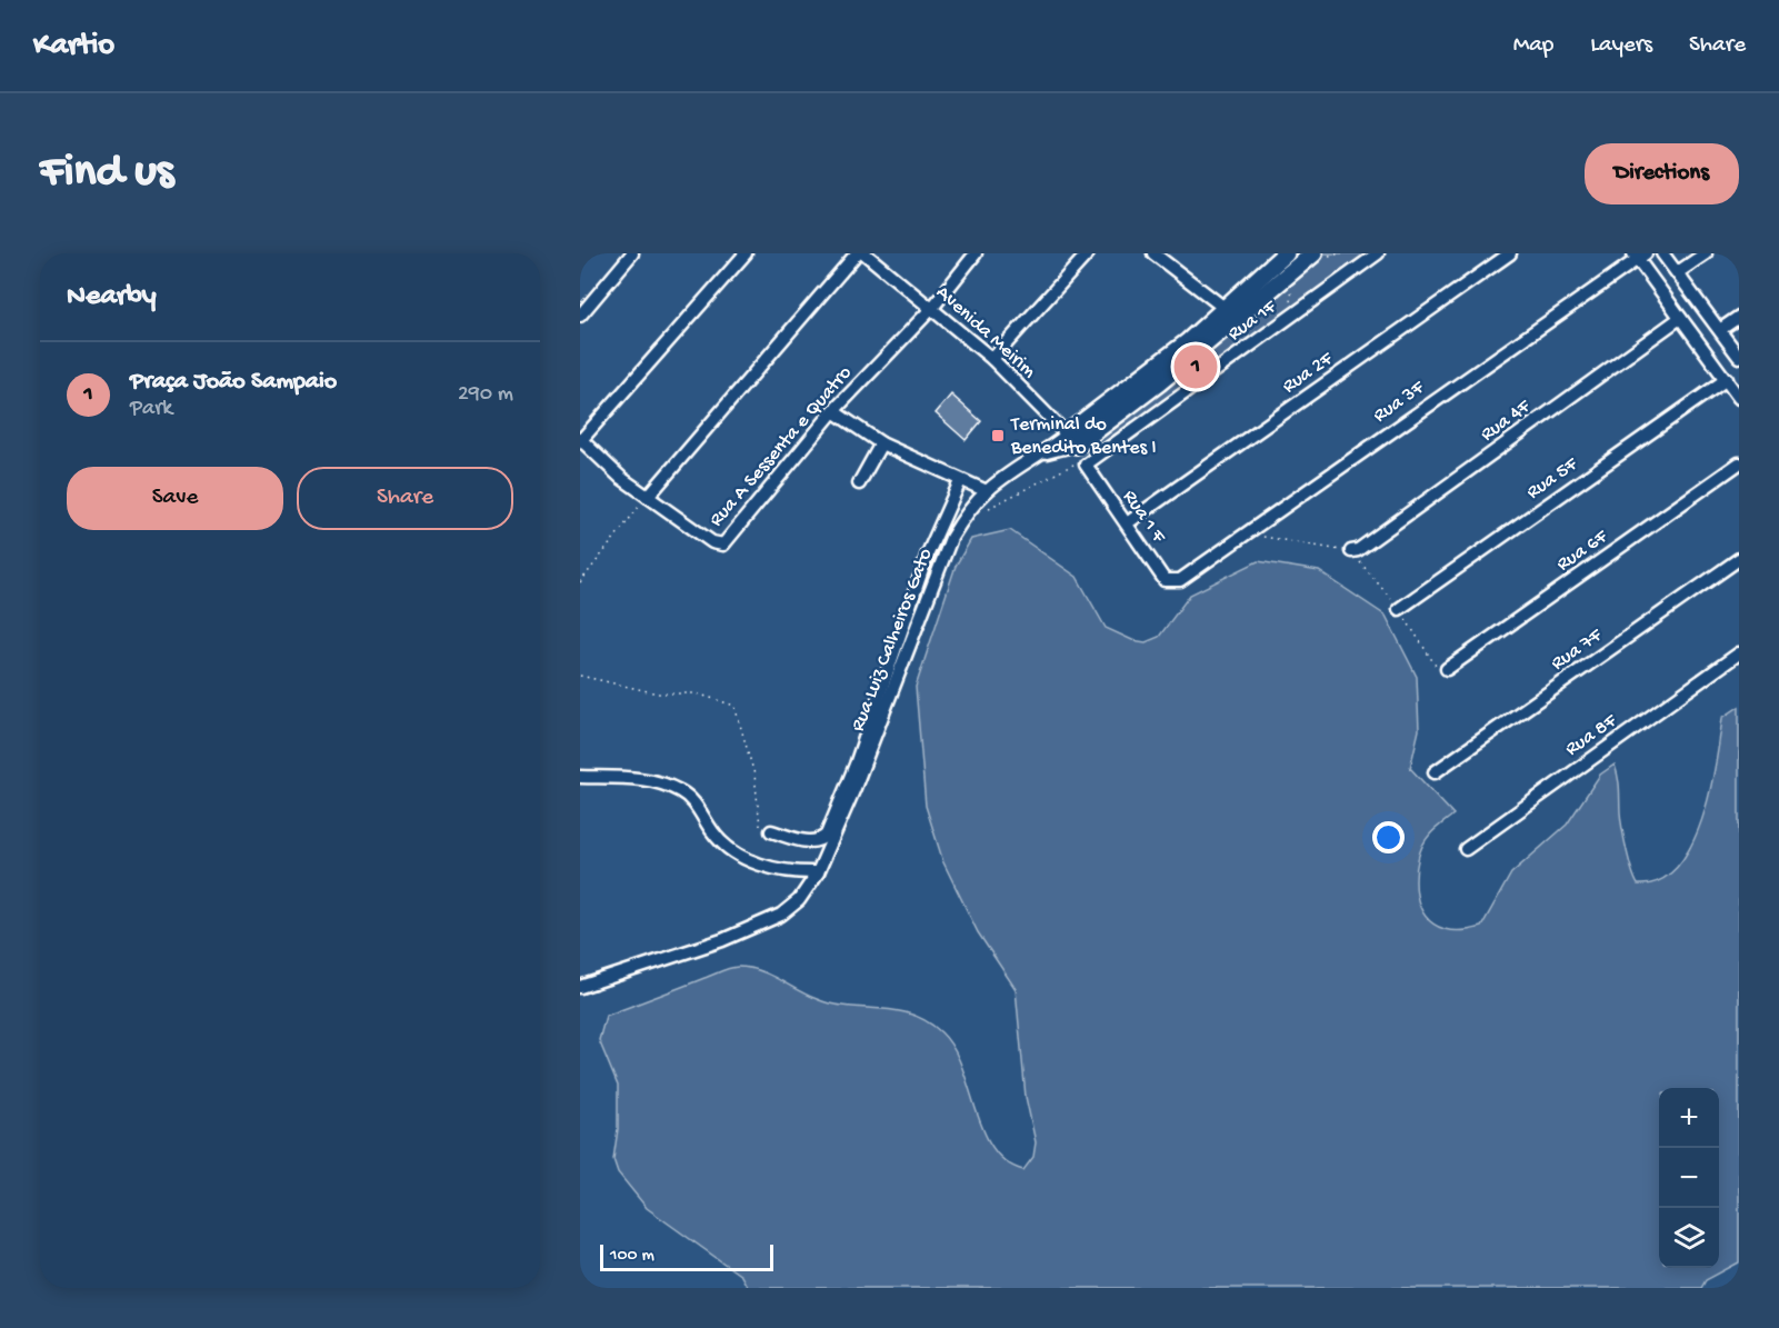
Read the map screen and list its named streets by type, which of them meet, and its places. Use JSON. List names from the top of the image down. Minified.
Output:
{"streets":{"street":["Rua 1F","Avenida Meirim","Rua 2F","Rua 3F","Rua 4F","Rua A Sessenta e Quatro","Rua 5F","Rua 1 F","Rua 6F","Rua Luiz Calheiros Gato","Rua 7F","Rua 8F"]},"crossings":[["Rua 1F","Rua 1 F"],["Avenida Meirim","Rua A Sessenta e Quatro"],["Avenida Meirim","Rua Luiz Calheiros Gato"],["Rua 2F","Rua 1 F"],["Rua 3F","Rua 1 F"]],"places":{"transit":["Terminal do Benedito Bentes I"]},"scale_bar":"100 m","page":{"header":"Kartio","nav":["Map","Layers","Share"],"buttons":["Directions",["Save","Share"]],"title":"Find us","heading":"Nearby","list":[{"mark":"1","name":"Praça João Sampaio","note":"Park","value":"290 m"}],"pins":"1","map_buttons":["+","−"],"scale":"100 m"}}
